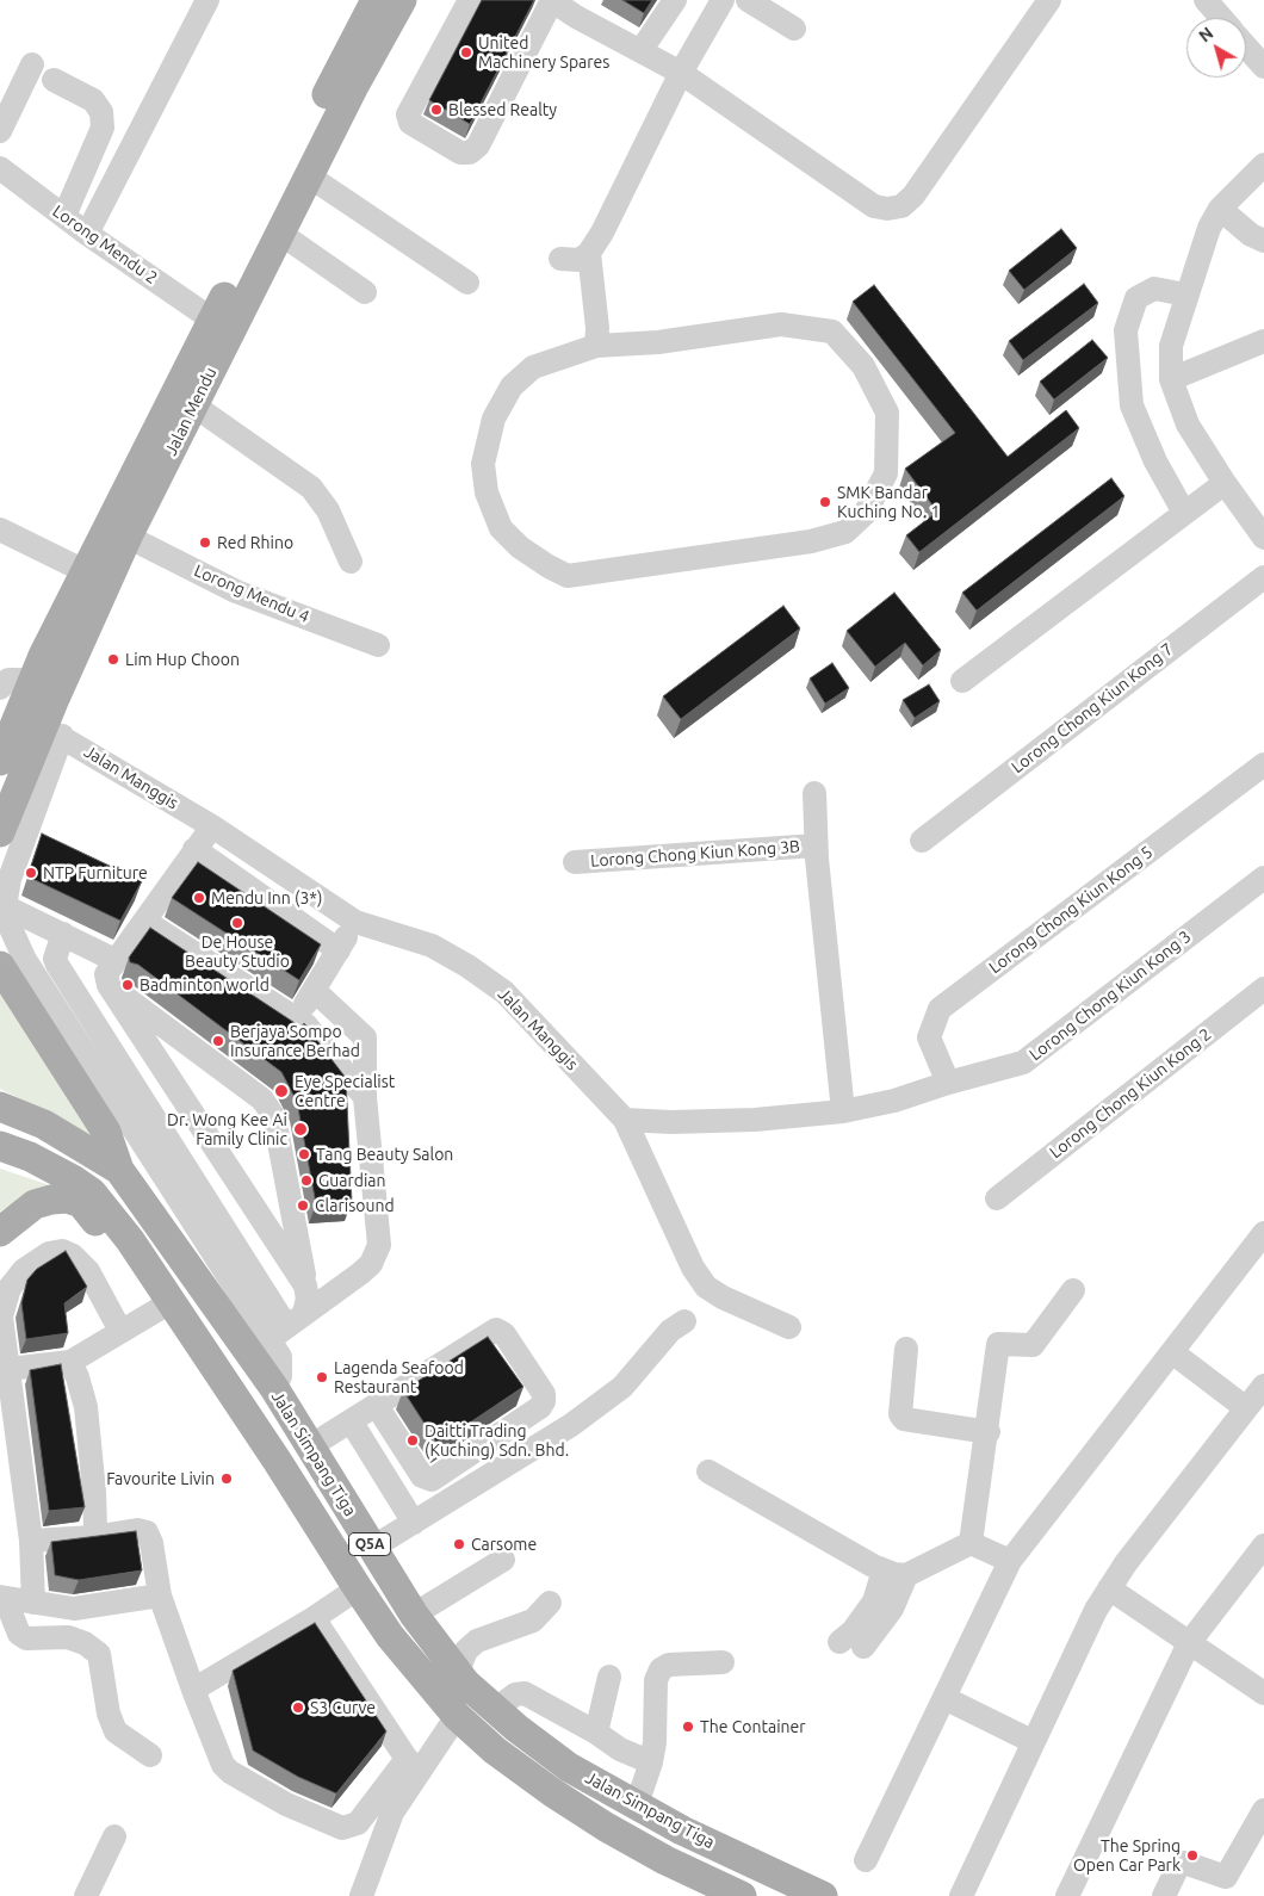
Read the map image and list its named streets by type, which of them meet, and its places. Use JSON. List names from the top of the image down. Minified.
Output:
{"streets":{"main road":["Jalan Mendu","Jalan Simpang Tiga","Q5A"],"street":["Lorong Mendu 2","Lorong Mendu 4","Lorong Chong Kiun Kong 7","Jalan Manggis","Lorong Chong Kiun Kong 3B","Lorong Chong Kiun Kong 5","Lorong Chong Kiun Kong 3","Lorong Chong Kiun Kong 2"]},"crossings":[["Lorong Mendu 2","Jalan Mendu"],["Jalan Mendu","Lorong Mendu 4"],["Jalan Mendu","Jalan Manggis"],["Jalan Manggis","Lorong Chong Kiun Kong 3"],["Lorong Chong Kiun Kong 5","Lorong Chong Kiun Kong 3"]],"places":["United Machinery Spares","Blessed Realty","SMK Bandar Kuching No. 1","Red Rhino","Lim Hup Choon","NTP Furniture","Mendu Inn (3*)","De House Beauty Studio","Badminton world","Berjaya Sompo Insurance Berhad","Eye Specialist Centre","Dr. Wong Kee Ai Family Clinic","Tang Beauty Salon","Guardian","Clarisound","Lagenda Seafood Restaurant","Daitti Trading (Kuching) Sdn. Bhd.","Favourite Livin","Carsome","S3 Curve","The Container","The Spring Open Car Park"],"north":"top left"}
